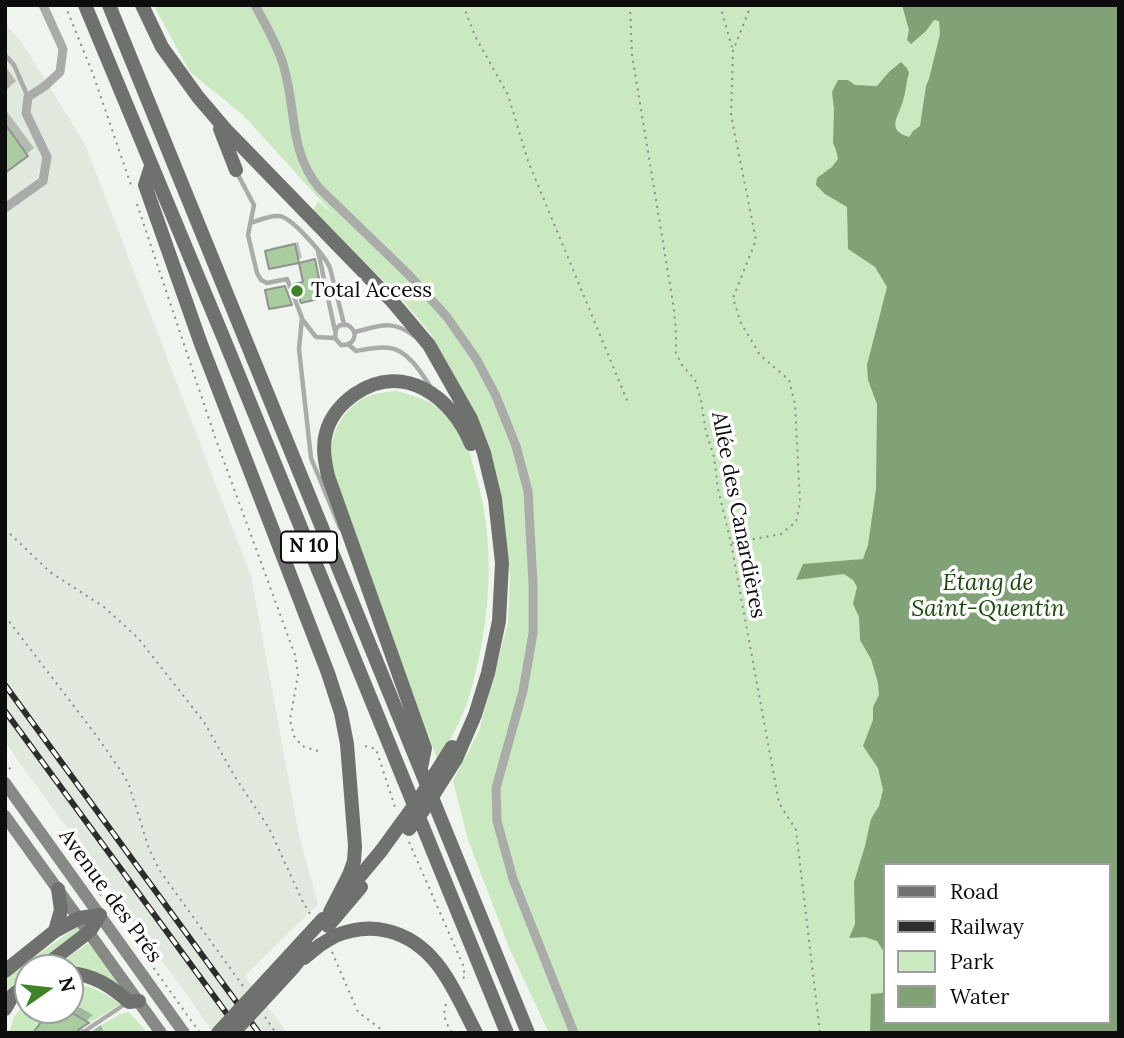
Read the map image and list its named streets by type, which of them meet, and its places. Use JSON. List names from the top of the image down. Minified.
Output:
{"streets":{"main road":["N 10","Avenue des Prés"],"path":["Allée des Canardières"]},"water":["Étang de Saint-Quentin"],"places":["Total Access"],"legend":["Road","Railway","Park","Water"],"north":"right"}
